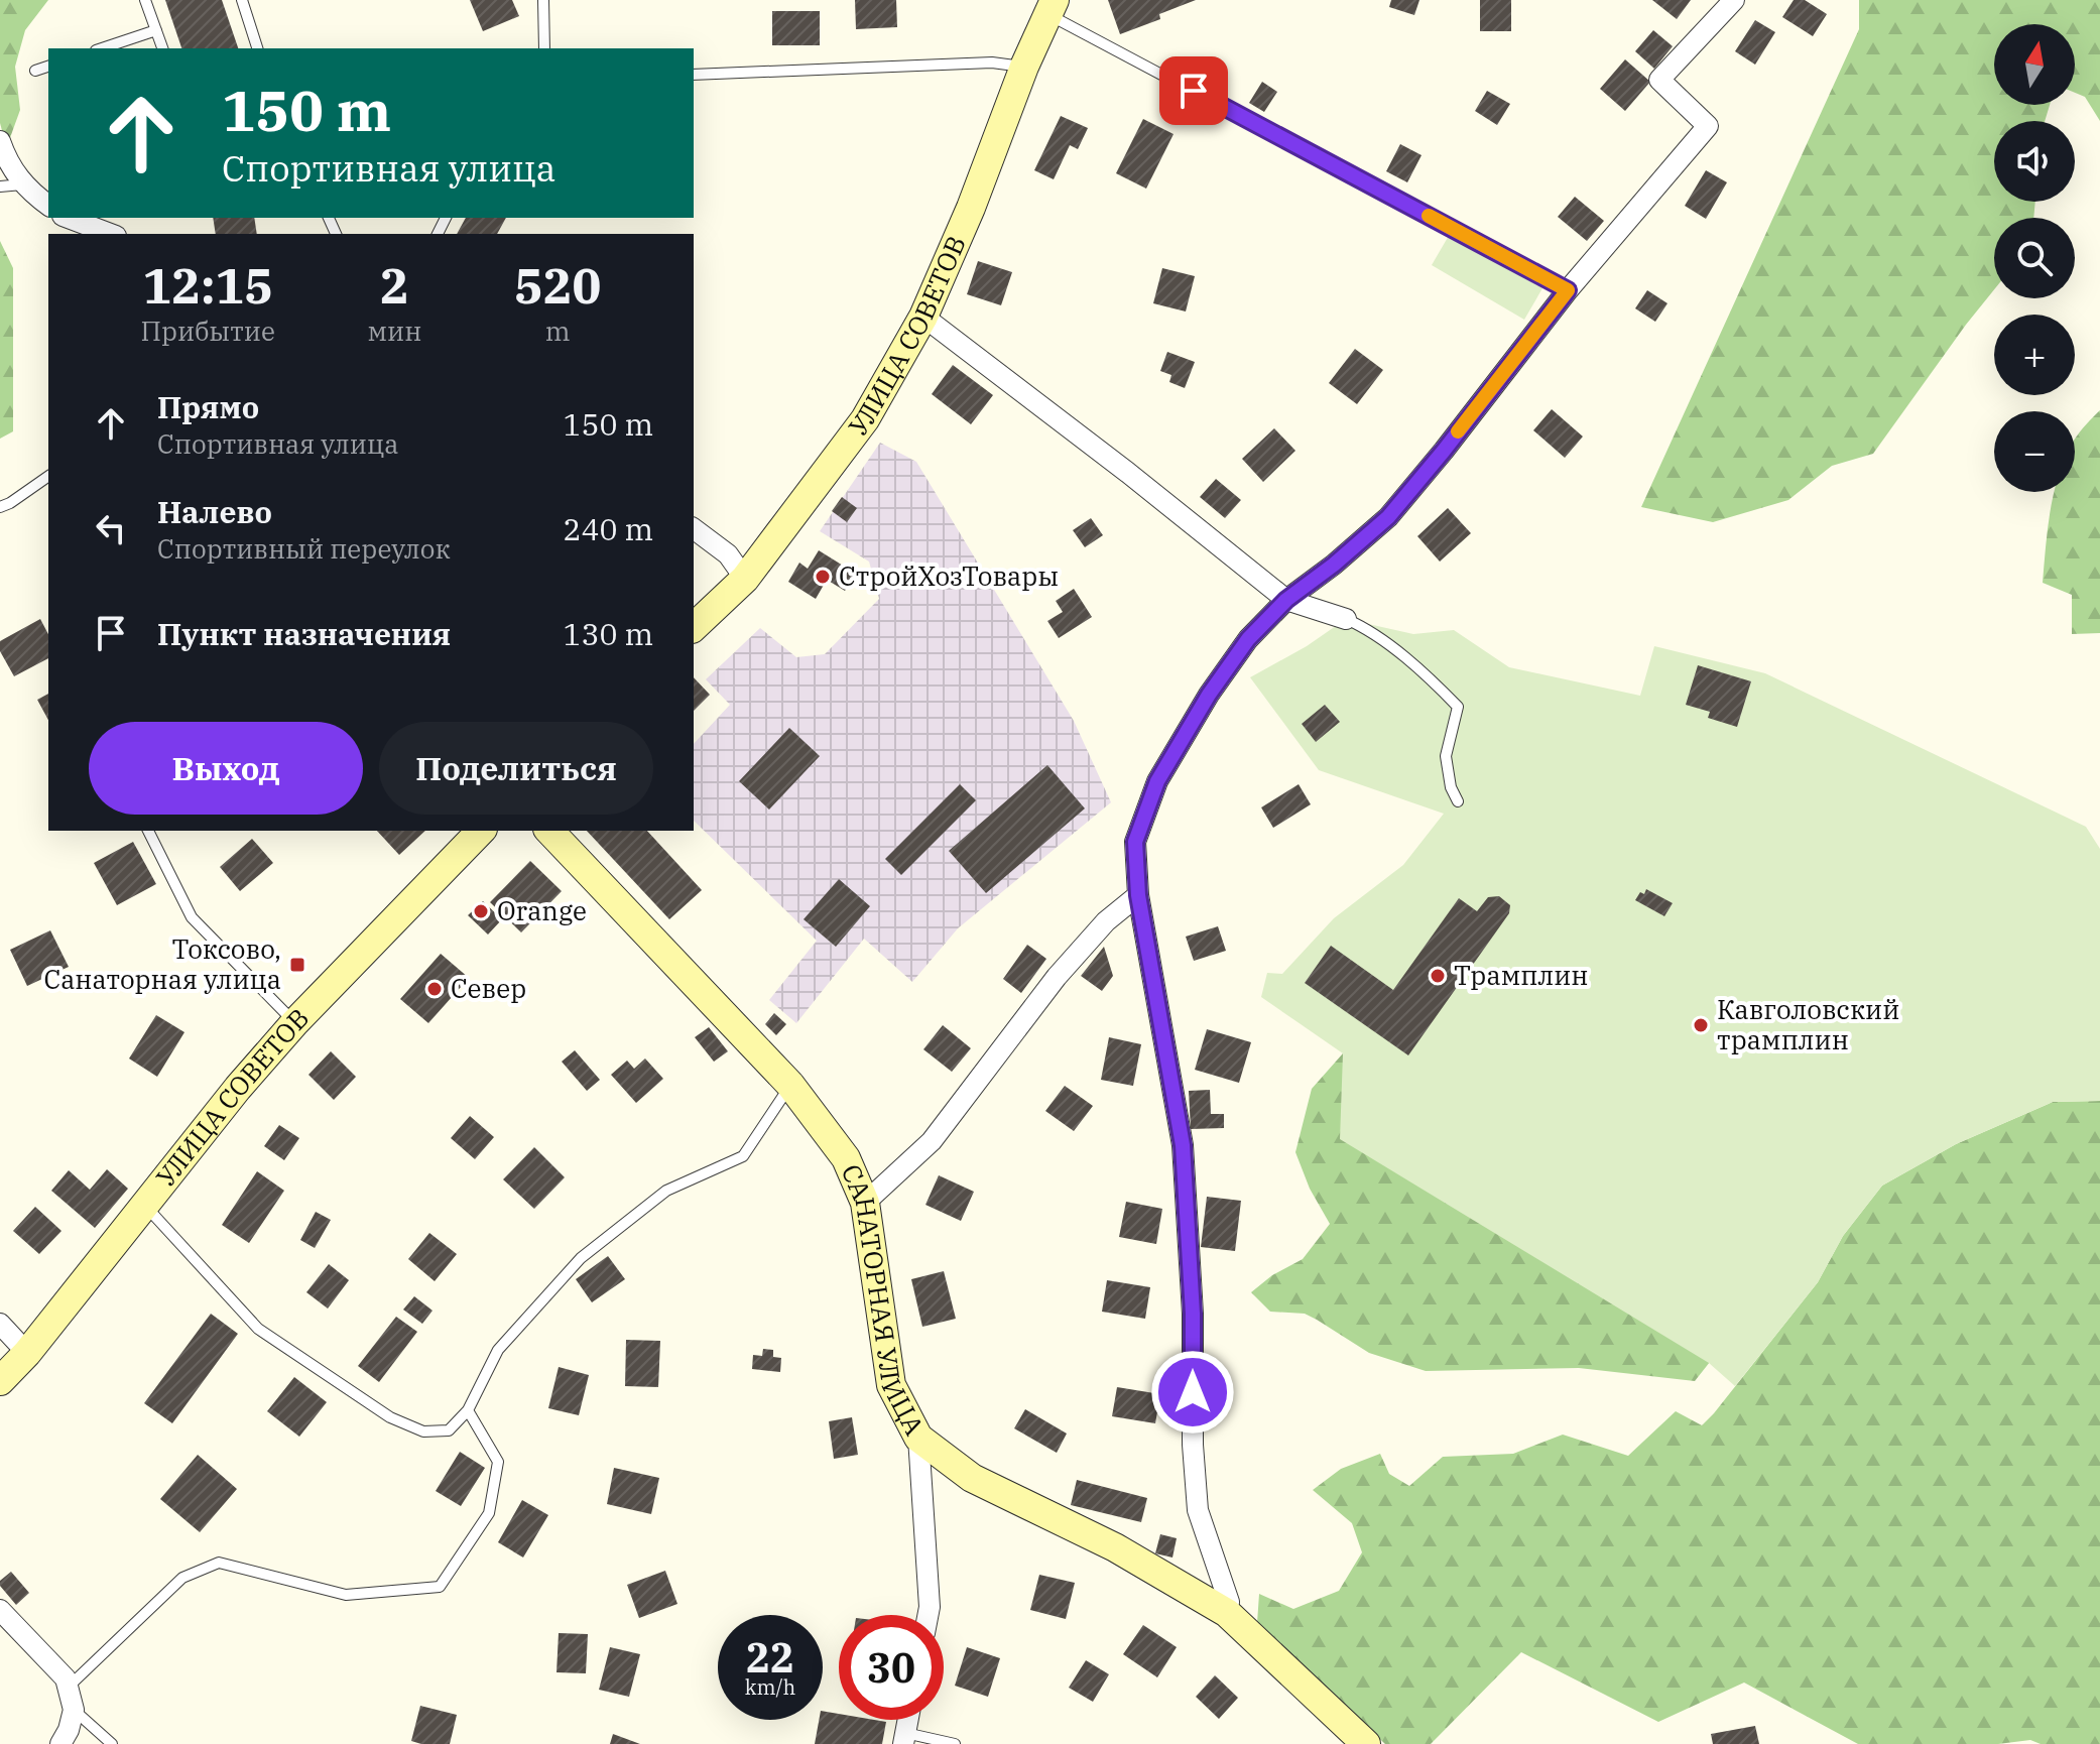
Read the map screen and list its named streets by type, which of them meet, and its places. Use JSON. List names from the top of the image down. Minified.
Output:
{"streets":{"main road":["УЛИЦА СОВЕТОВ","САНАТОРНАЯ УЛИЦА"]},"places":{"other":["СтройХозТовары","Orange","Трамплин","Север","Кавголовский трамплин"],"transit":["Токсово, Санаторная улица"]},"north":"top","page":{"map_buttons":["+","−"],"turn":["150 m","Спортивная улица"],"eta":["12:15","Прибытие","2","мин","520","m"],"list":[{"name":"Прямо","note":"Спортивная улица","value":"150 m"},{"name":"Налево","note":"Спортивный переулок","value":"240 m"},{"name":"Пункт назначения","value":"130 m"}],"buttons":["Выход","Поделиться"],"speed":"22 km/h","limit":"30"}}
